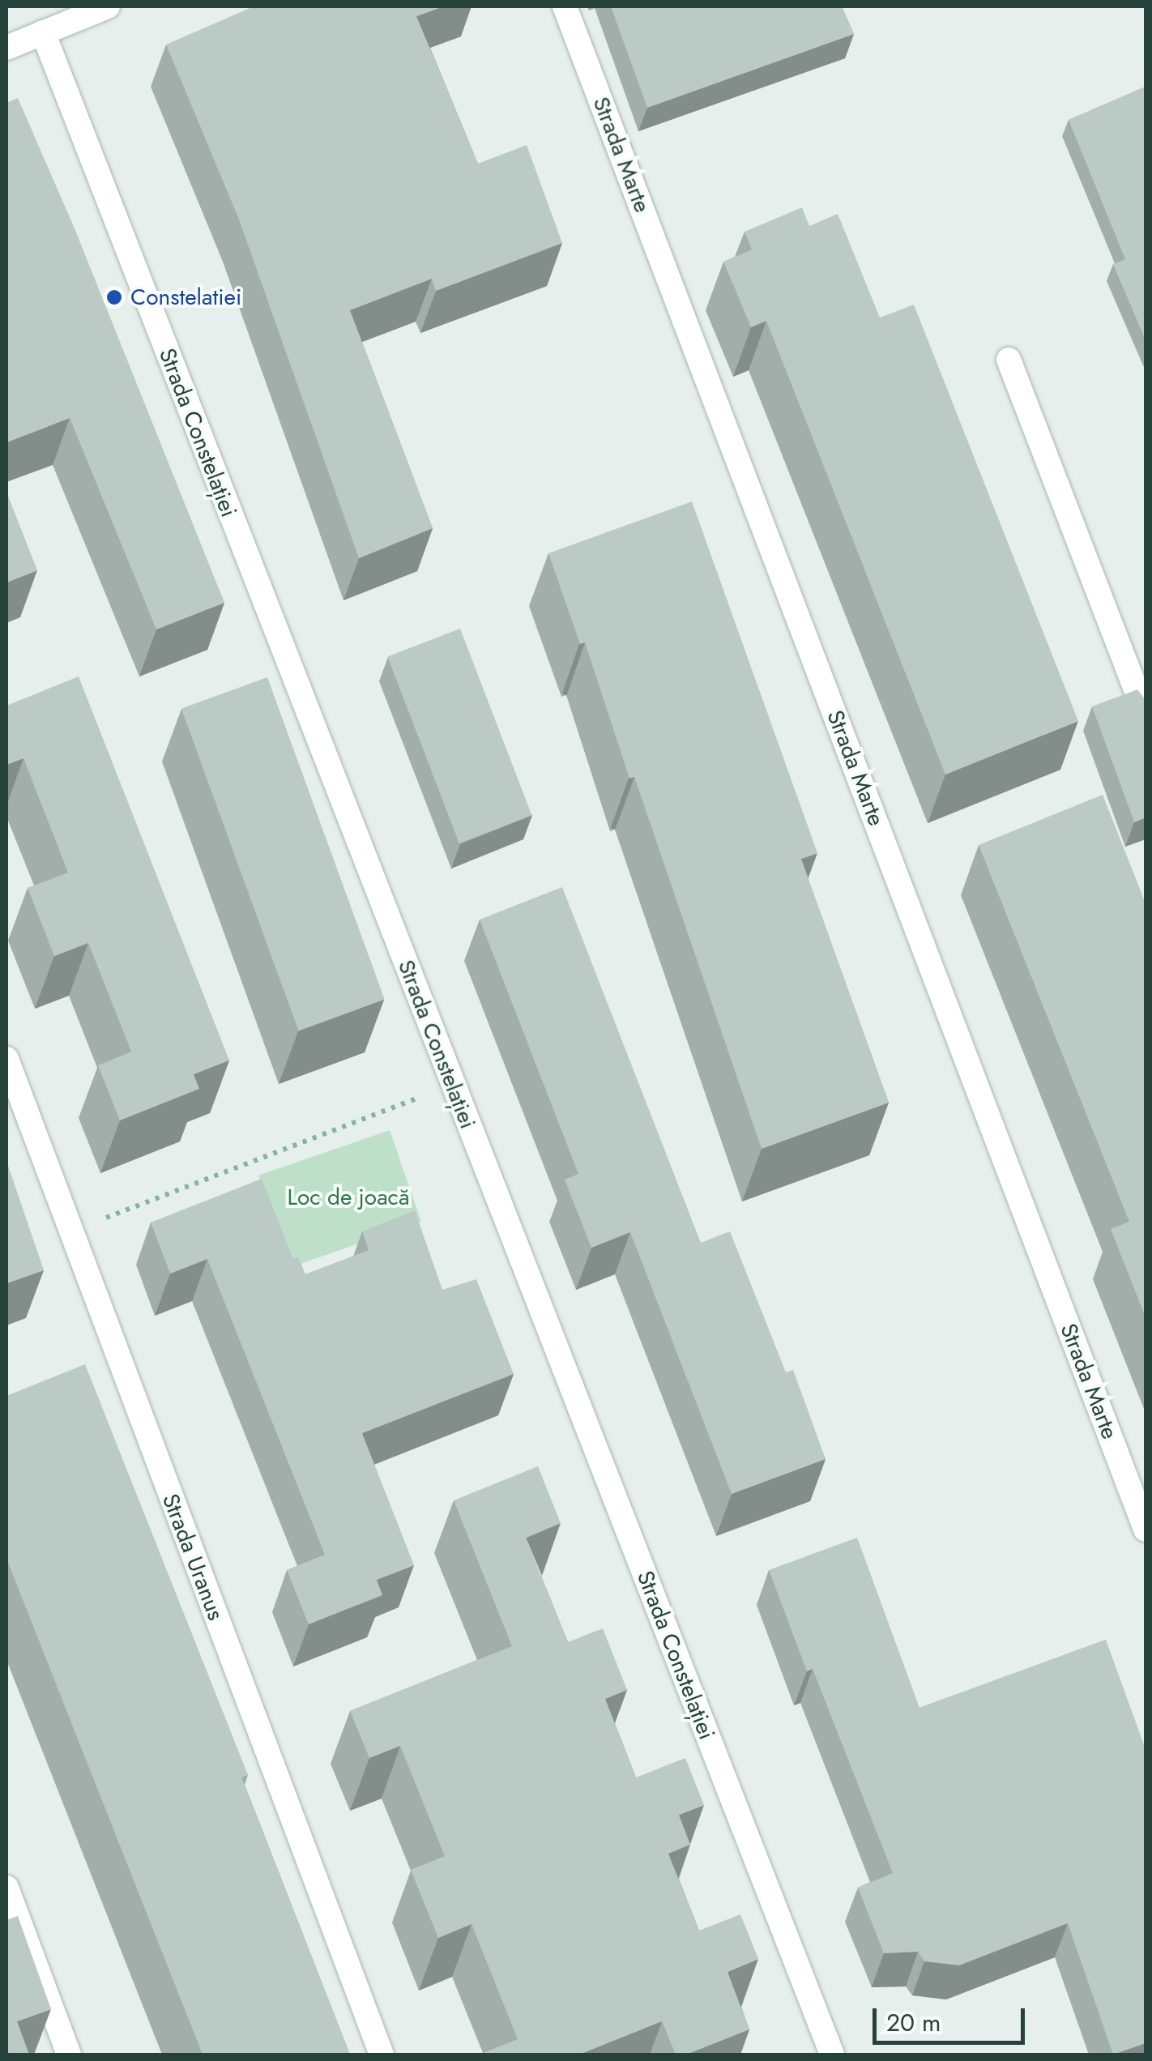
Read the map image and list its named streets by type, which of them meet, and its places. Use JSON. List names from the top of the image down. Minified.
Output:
{"streets":{"street":["Strada Marte","Strada Constelației","Strada Uranus"]},"parks":["Loc de joacă"],"places":["Constelatiei"],"scale_bar":"20 m"}
